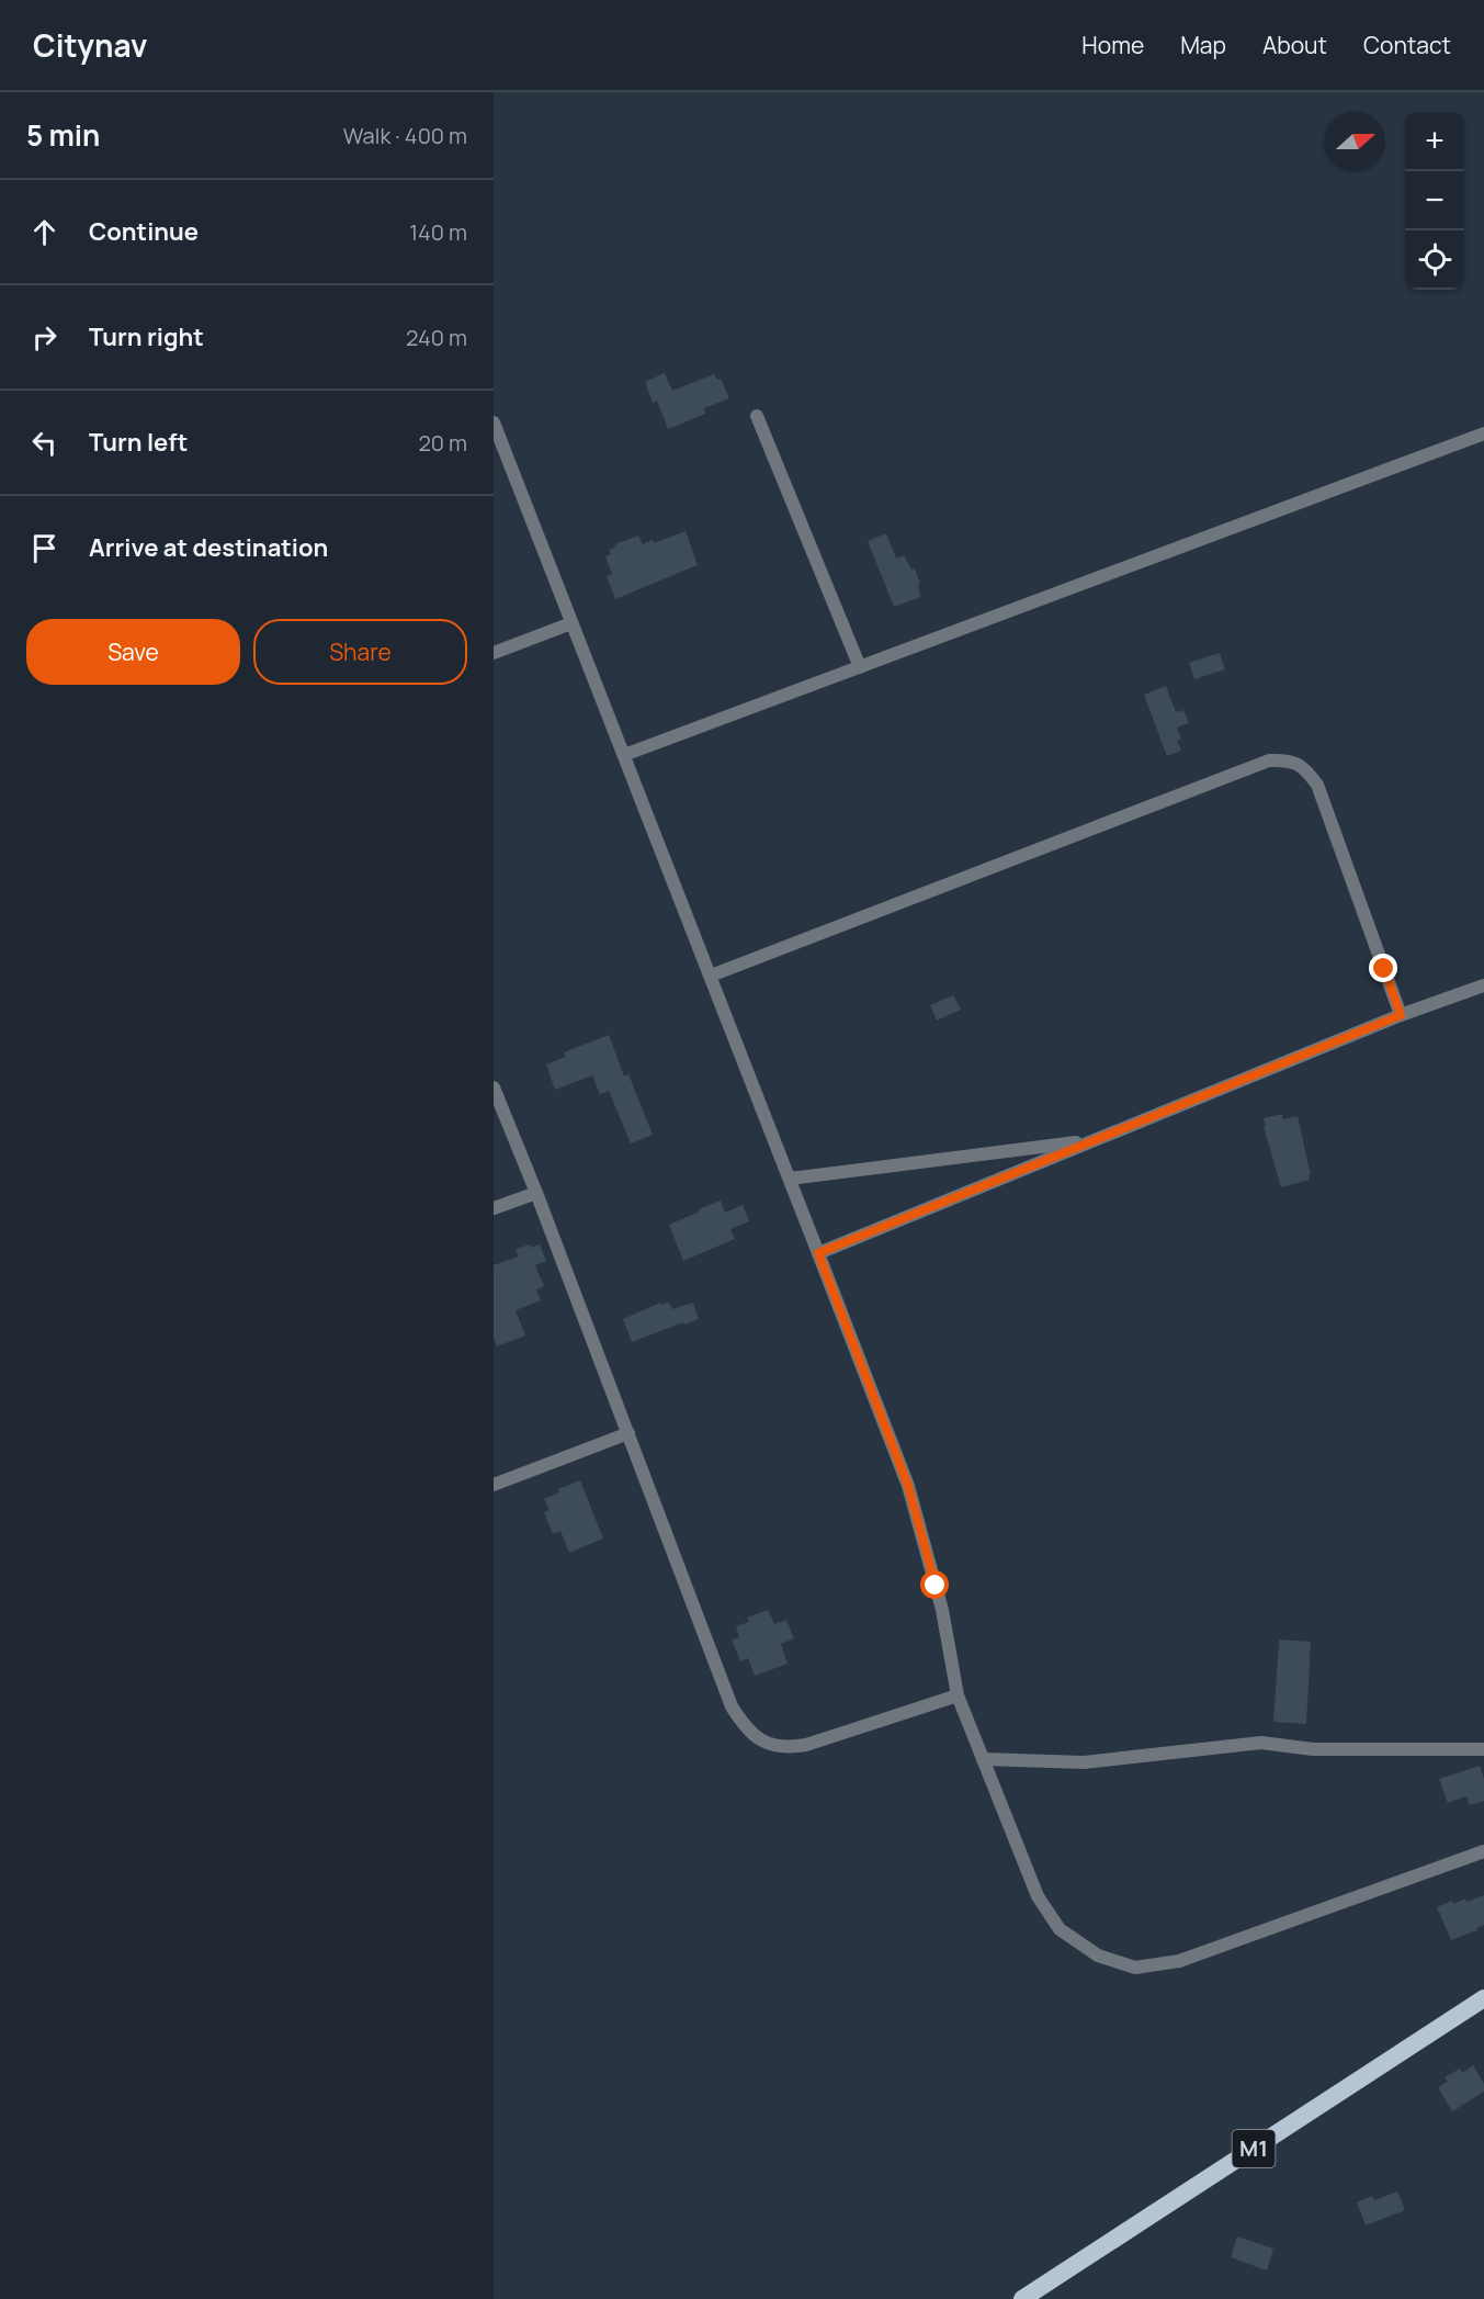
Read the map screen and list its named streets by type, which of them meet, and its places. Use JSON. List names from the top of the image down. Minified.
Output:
{"streets":{"highway":["M1"]},"north":"right","page":{"header":"Citynav","nav":["Home","Map","About","Contact"],"heading":["5 min","Walk · 400 m"],"map_buttons":["+","−"],"list":[["Continue","140 m"],["Turn right","240 m"],["Turn left","20 m"],"Arrive at destination"],"buttons":["Save","Share"]}}
